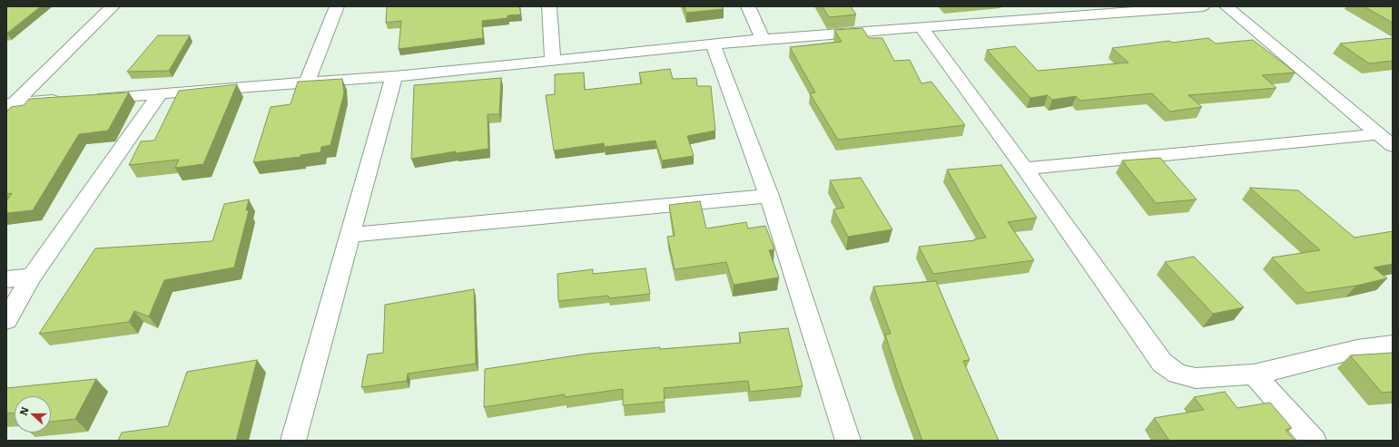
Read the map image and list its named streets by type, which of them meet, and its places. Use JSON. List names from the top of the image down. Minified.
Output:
{"north":"left"}
